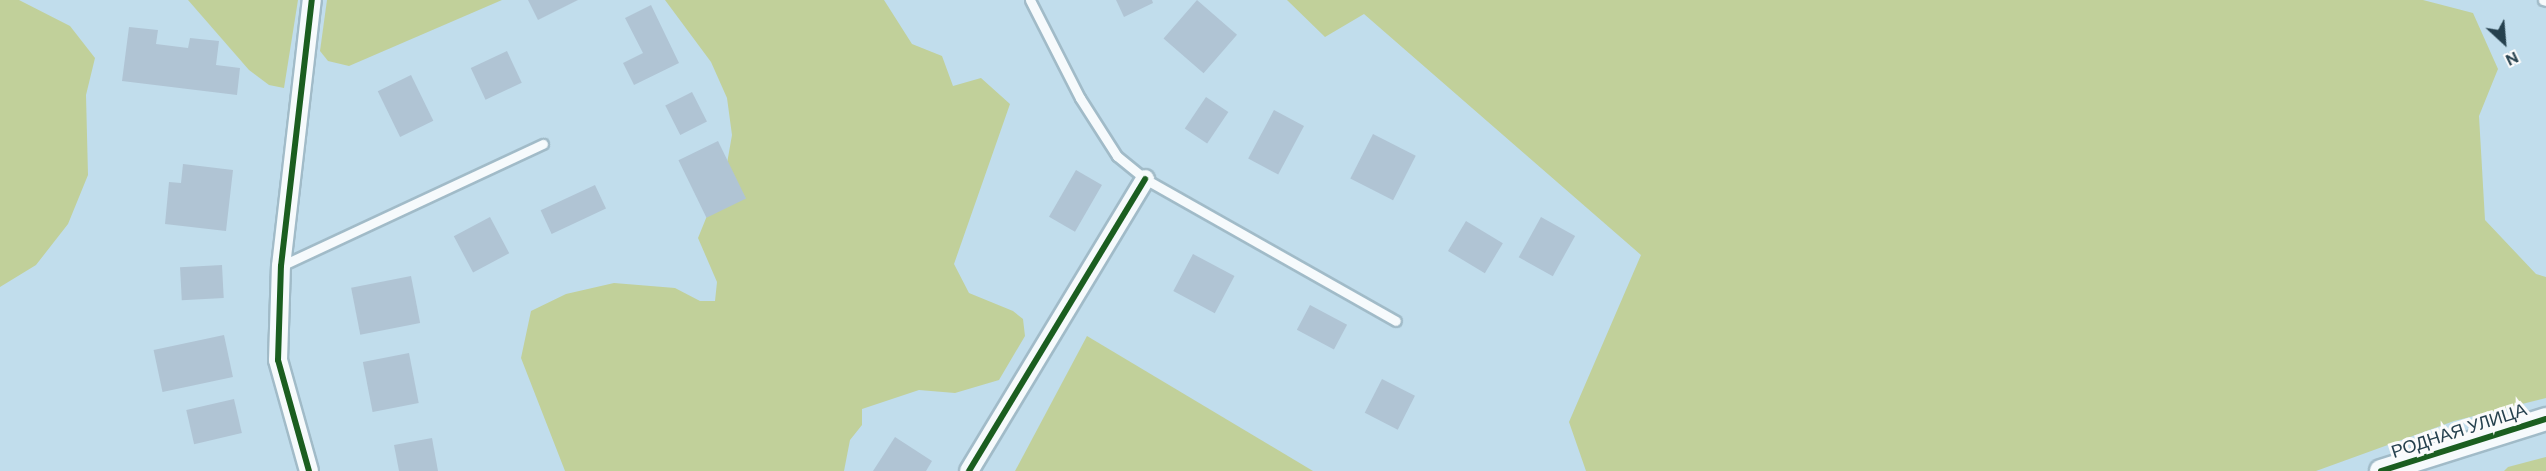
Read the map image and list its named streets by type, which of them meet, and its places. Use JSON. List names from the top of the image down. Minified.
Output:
{"streets":{"street":["РОДНАЯ УЛИЦА"]},"north":"bottom right"}
